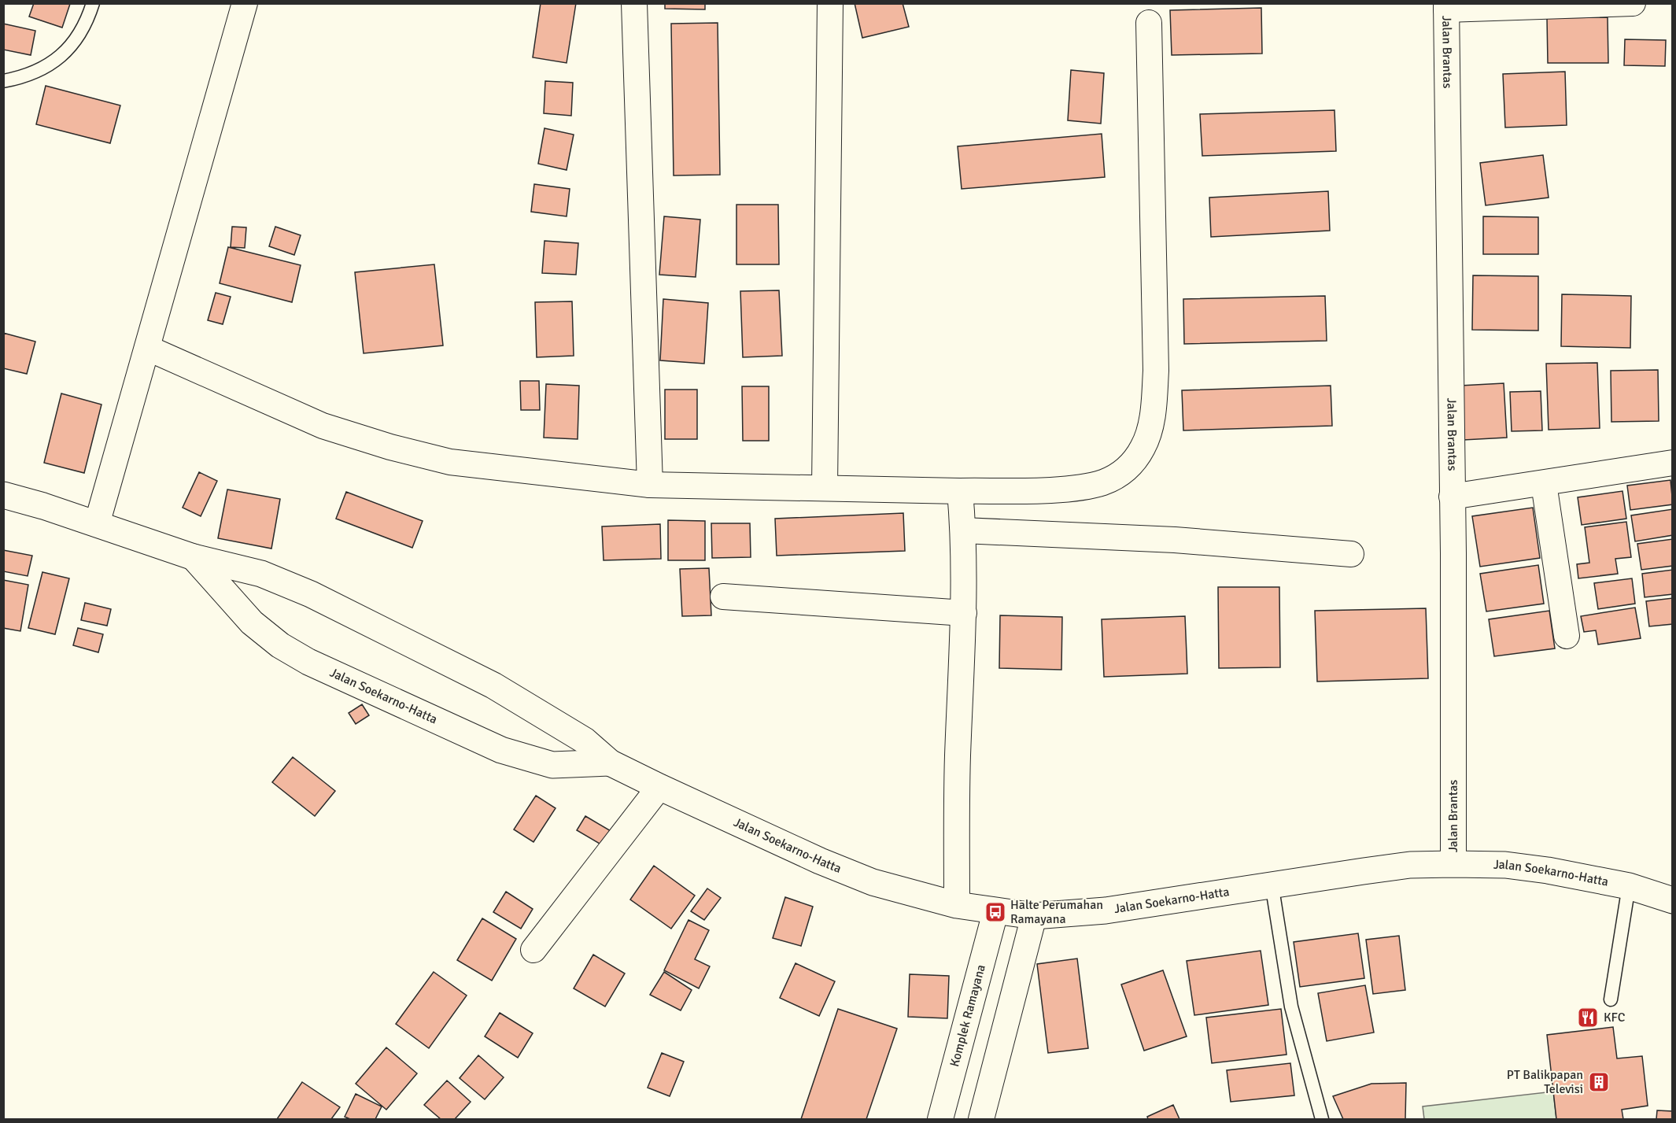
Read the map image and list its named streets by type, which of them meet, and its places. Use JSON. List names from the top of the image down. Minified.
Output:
{"streets":{"highway":["Jalan Soekarno-Hatta"],"street":["Jalan Brantas","Komplek Ramayana"]},"crossings":[["Jalan Brantas","Jalan Soekarno-Hatta"],["Jalan Soekarno-Hatta","Komplek Ramayana"]],"places":{"bus stop":["Halte Perumahan Ramayana"],"restaurant":["KFC"],"building":["PT Balikpapan Televisi"]}}
